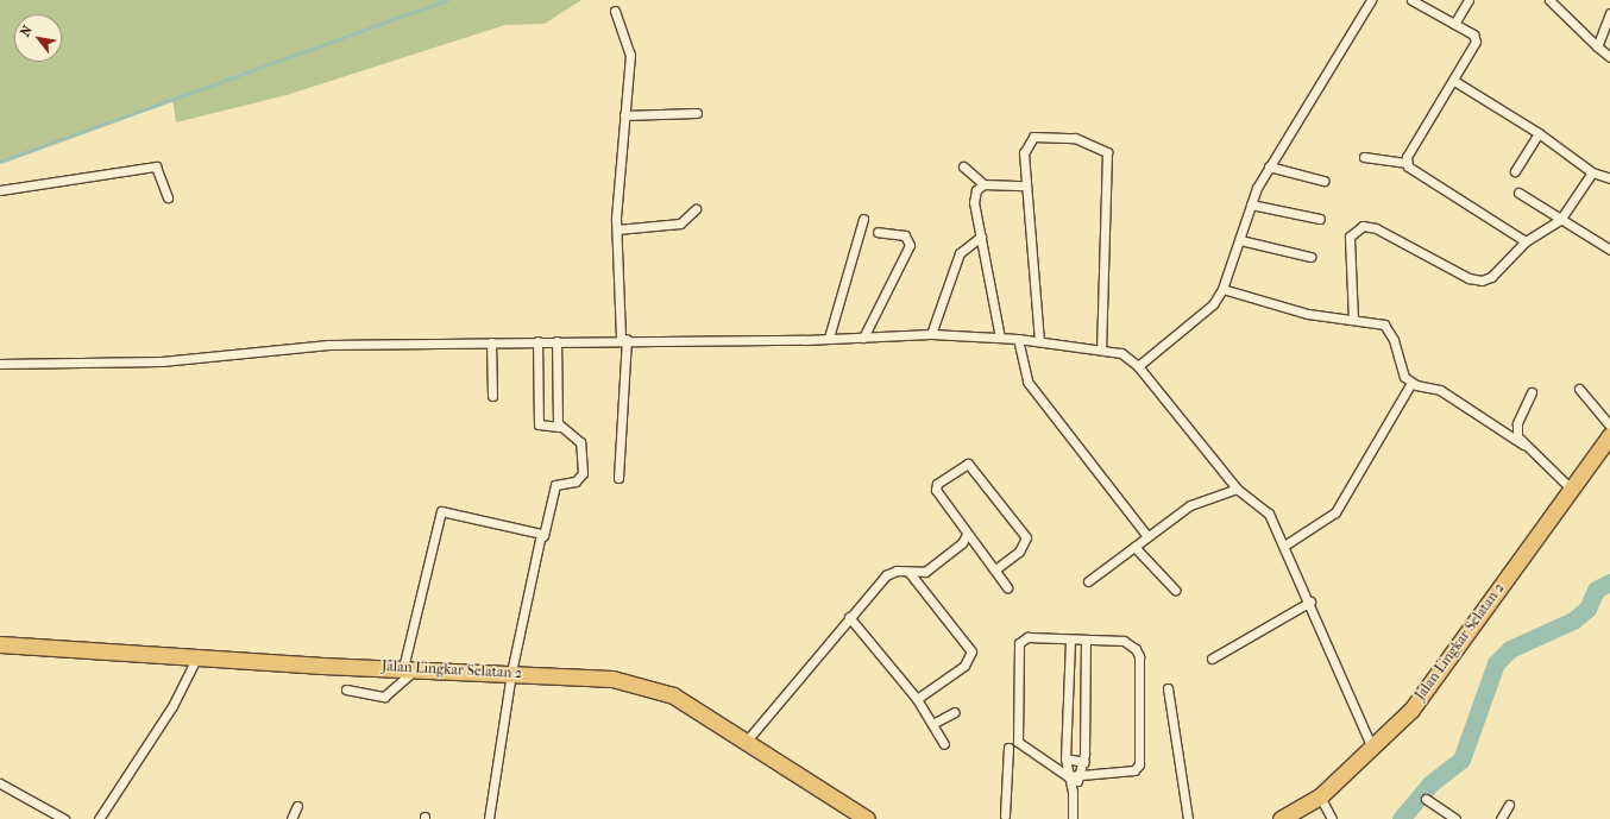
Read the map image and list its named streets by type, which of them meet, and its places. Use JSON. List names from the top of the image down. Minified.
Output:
{"streets":{"highway":["Jalan Lingkar Selatan 2"]},"north":"top left"}
